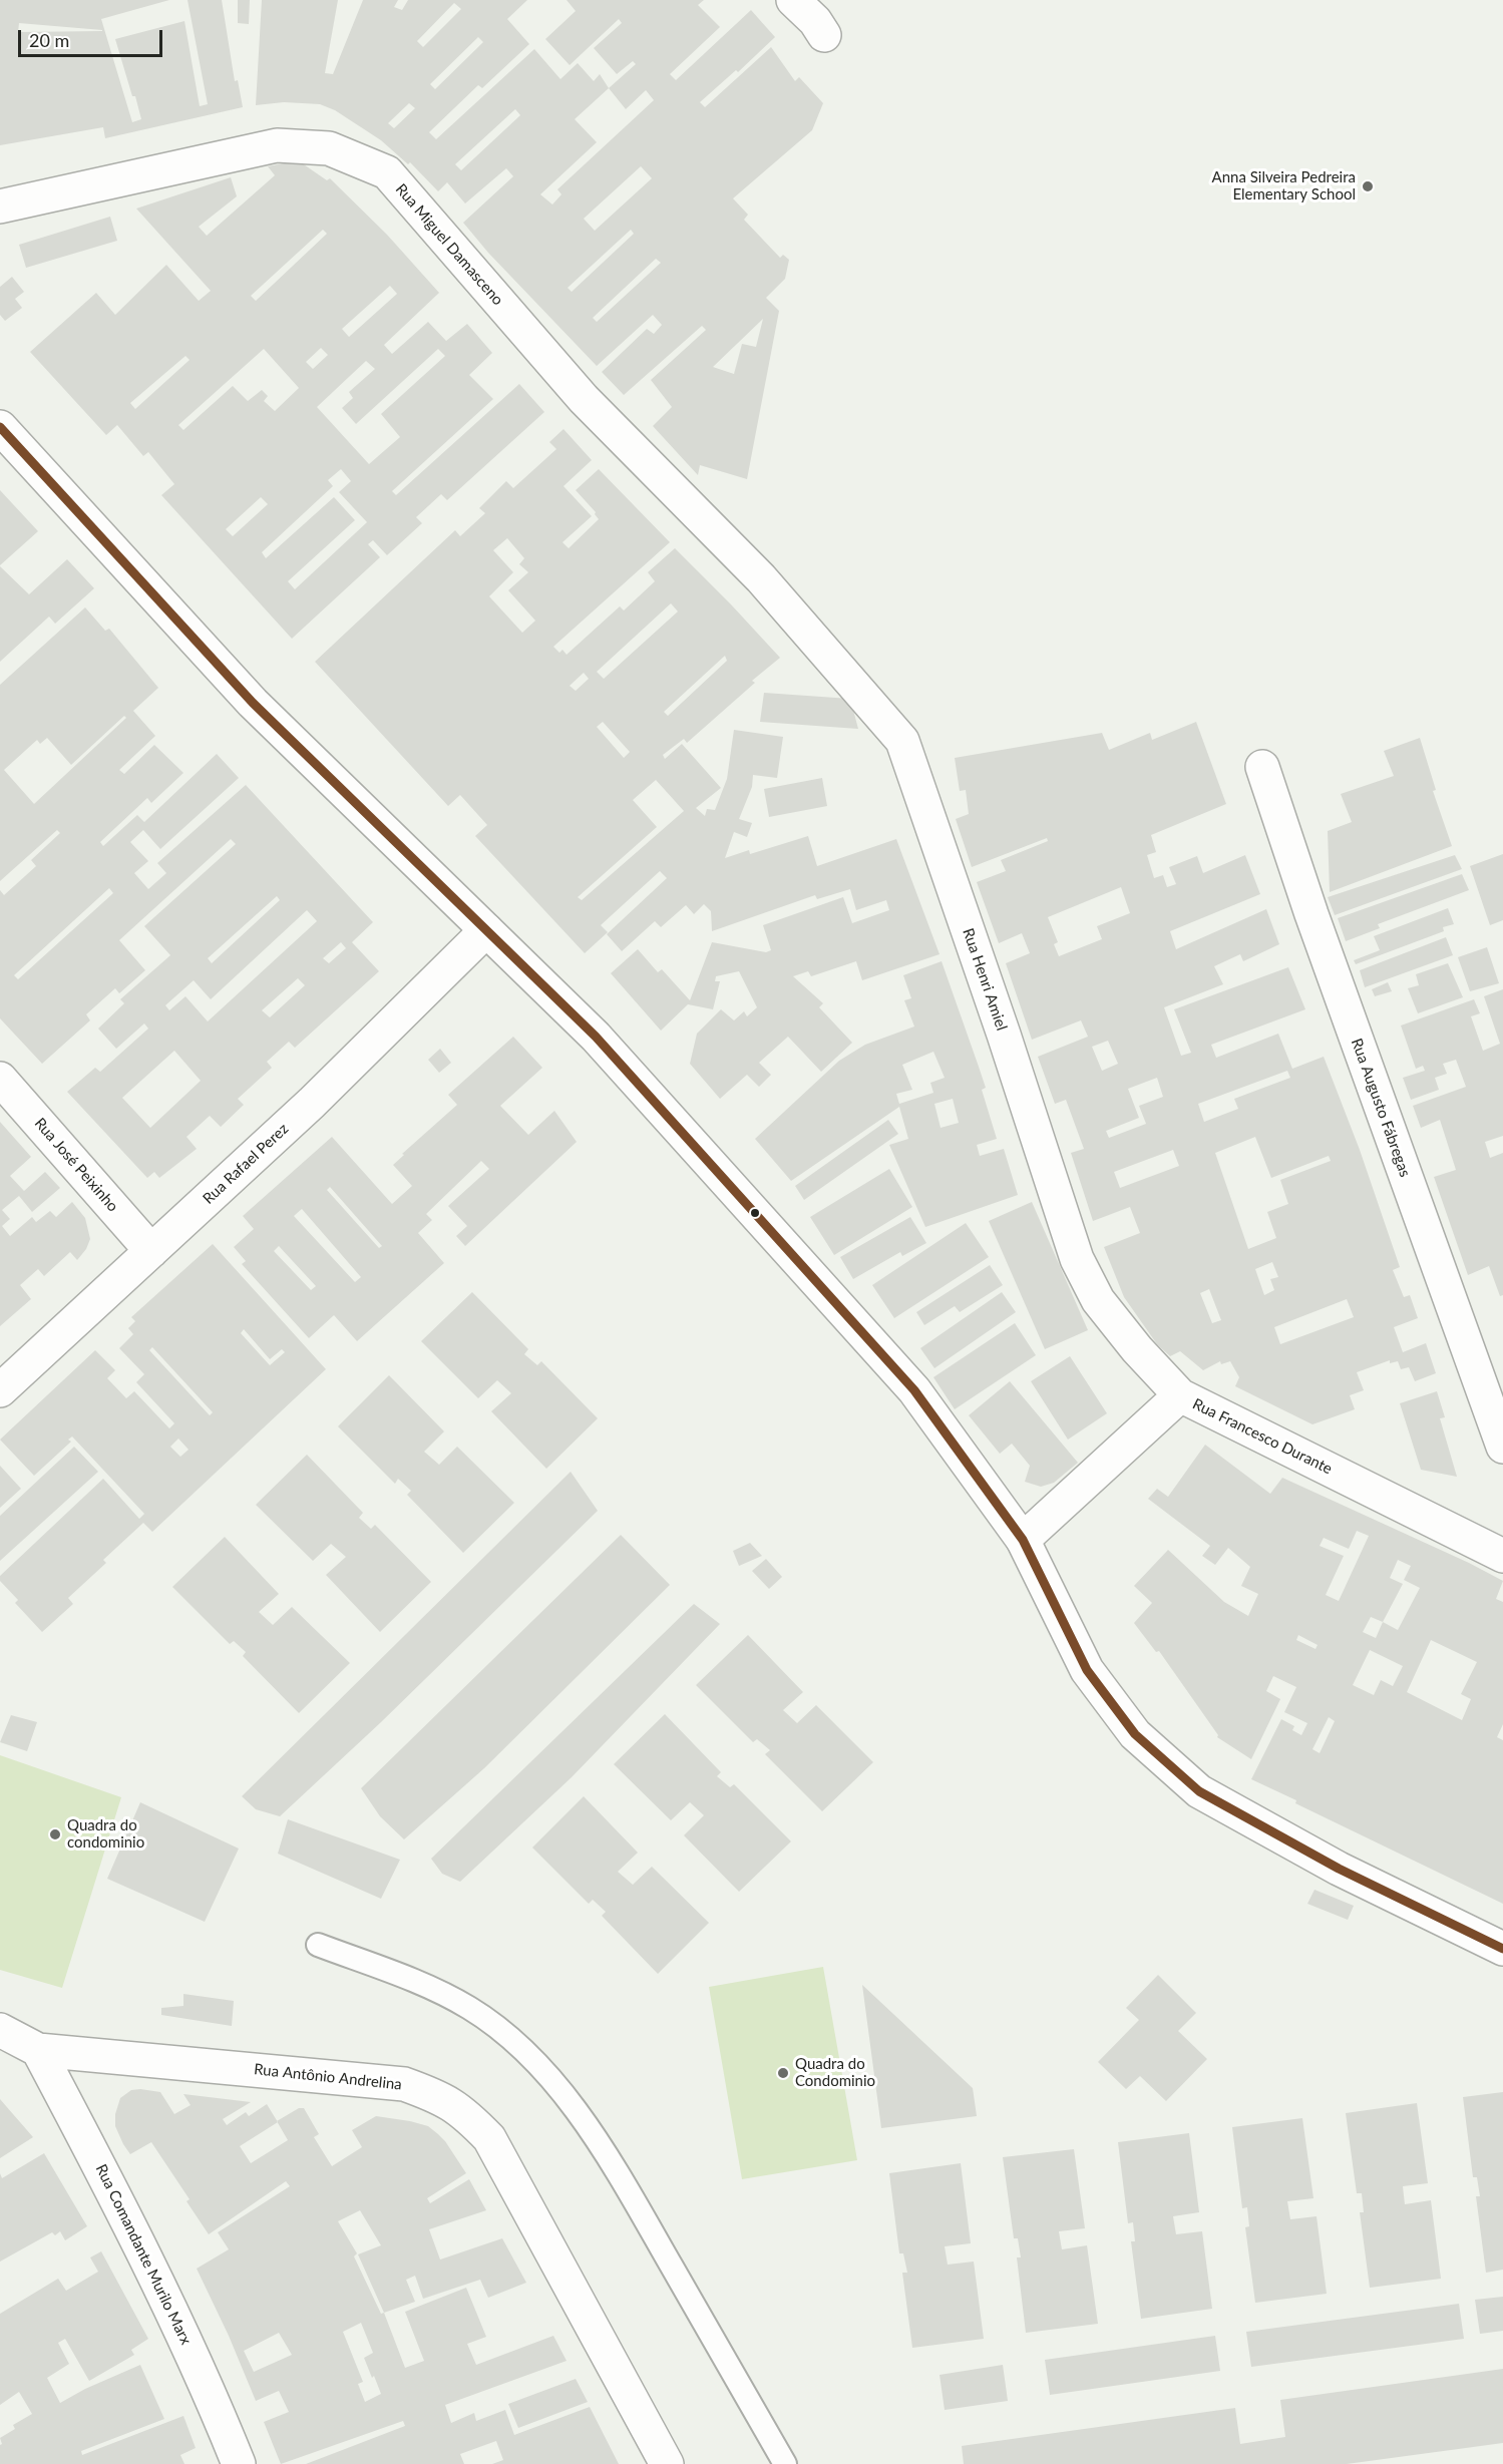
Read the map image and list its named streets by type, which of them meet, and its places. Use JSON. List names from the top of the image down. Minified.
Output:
{"streets":{"street":["Rua Miguel Damasceno","Rua Henri Amiel","Rua Augusto Fábregas","Rua Rafael Perez","Rua José Peixinho","Rua Francesco Durante","Rua Antônio Andrelina","Rua Comandante Murilo Marx"]},"crossings":[["Rua Miguel Damasceno","Rua Henri Amiel"],["Rua Henri Amiel","Rua Francesco Durante"],["Rua Rafael Perez","Rua José Peixinho"],["Rua Antônio Andrelina","Rua Comandante Murilo Marx"]],"places":["Anna Silveira Pedreira Elementary School","Quadra do condominio","Quadra do Condominio"],"scale_bar":"20 m"}
